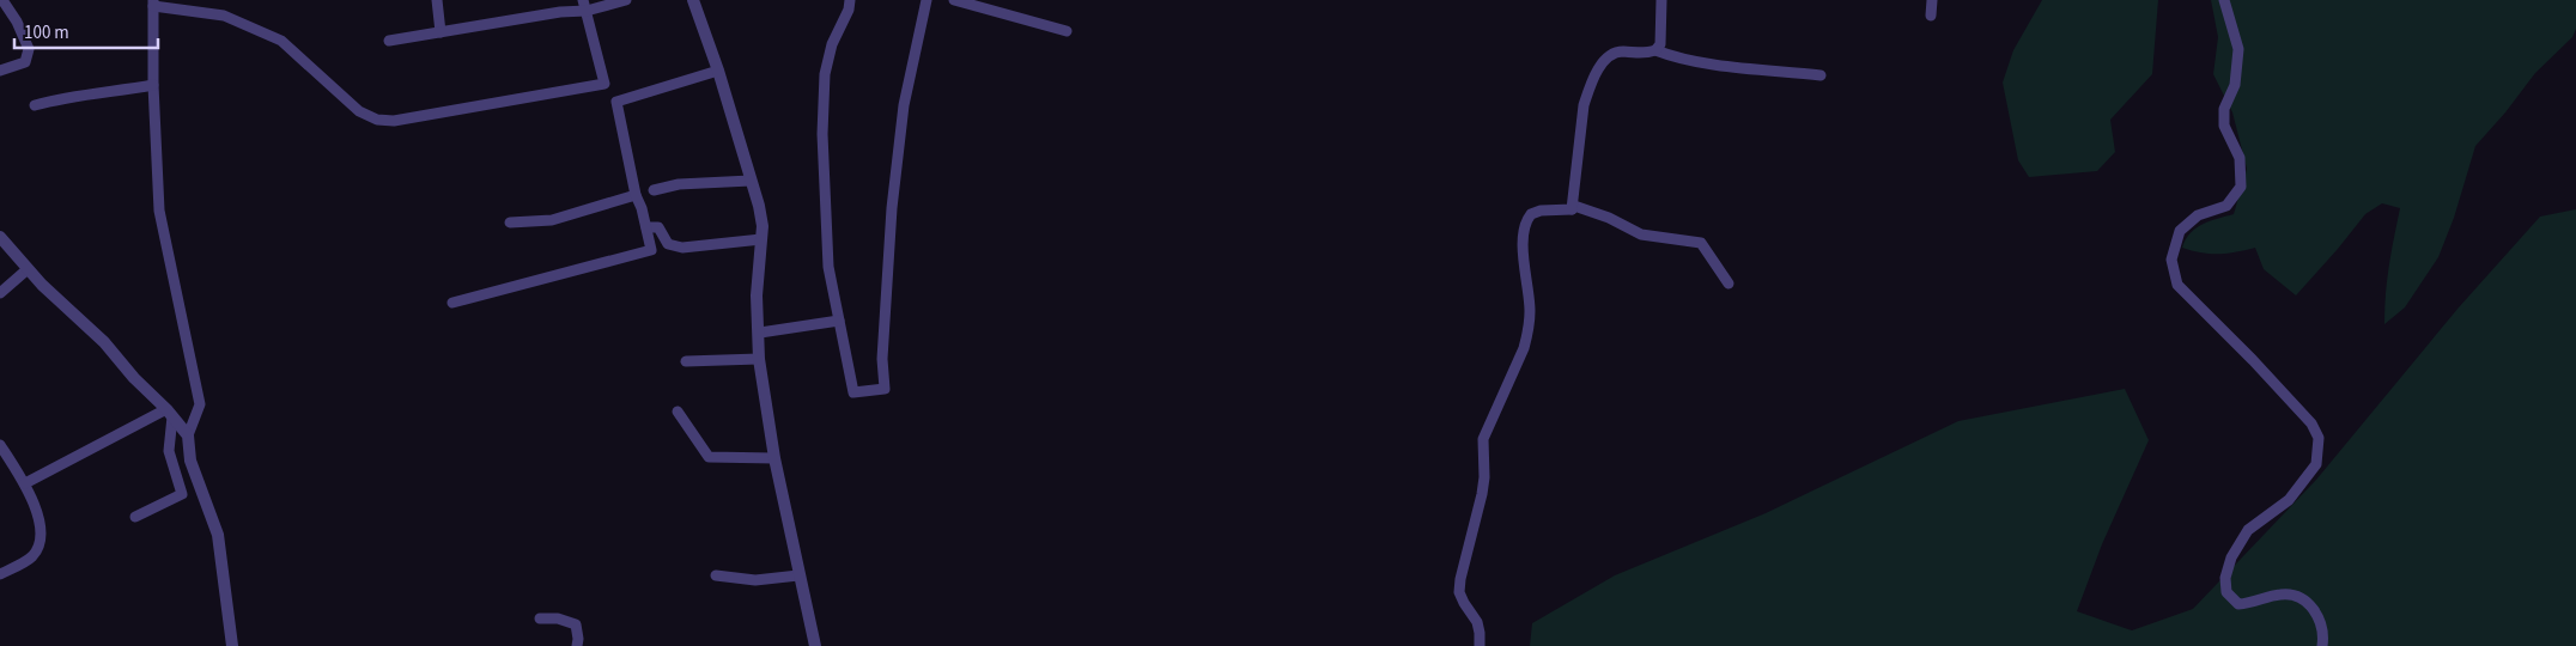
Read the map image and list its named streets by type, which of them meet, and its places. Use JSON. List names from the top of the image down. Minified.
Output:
{"scale_bar":"100 m"}
